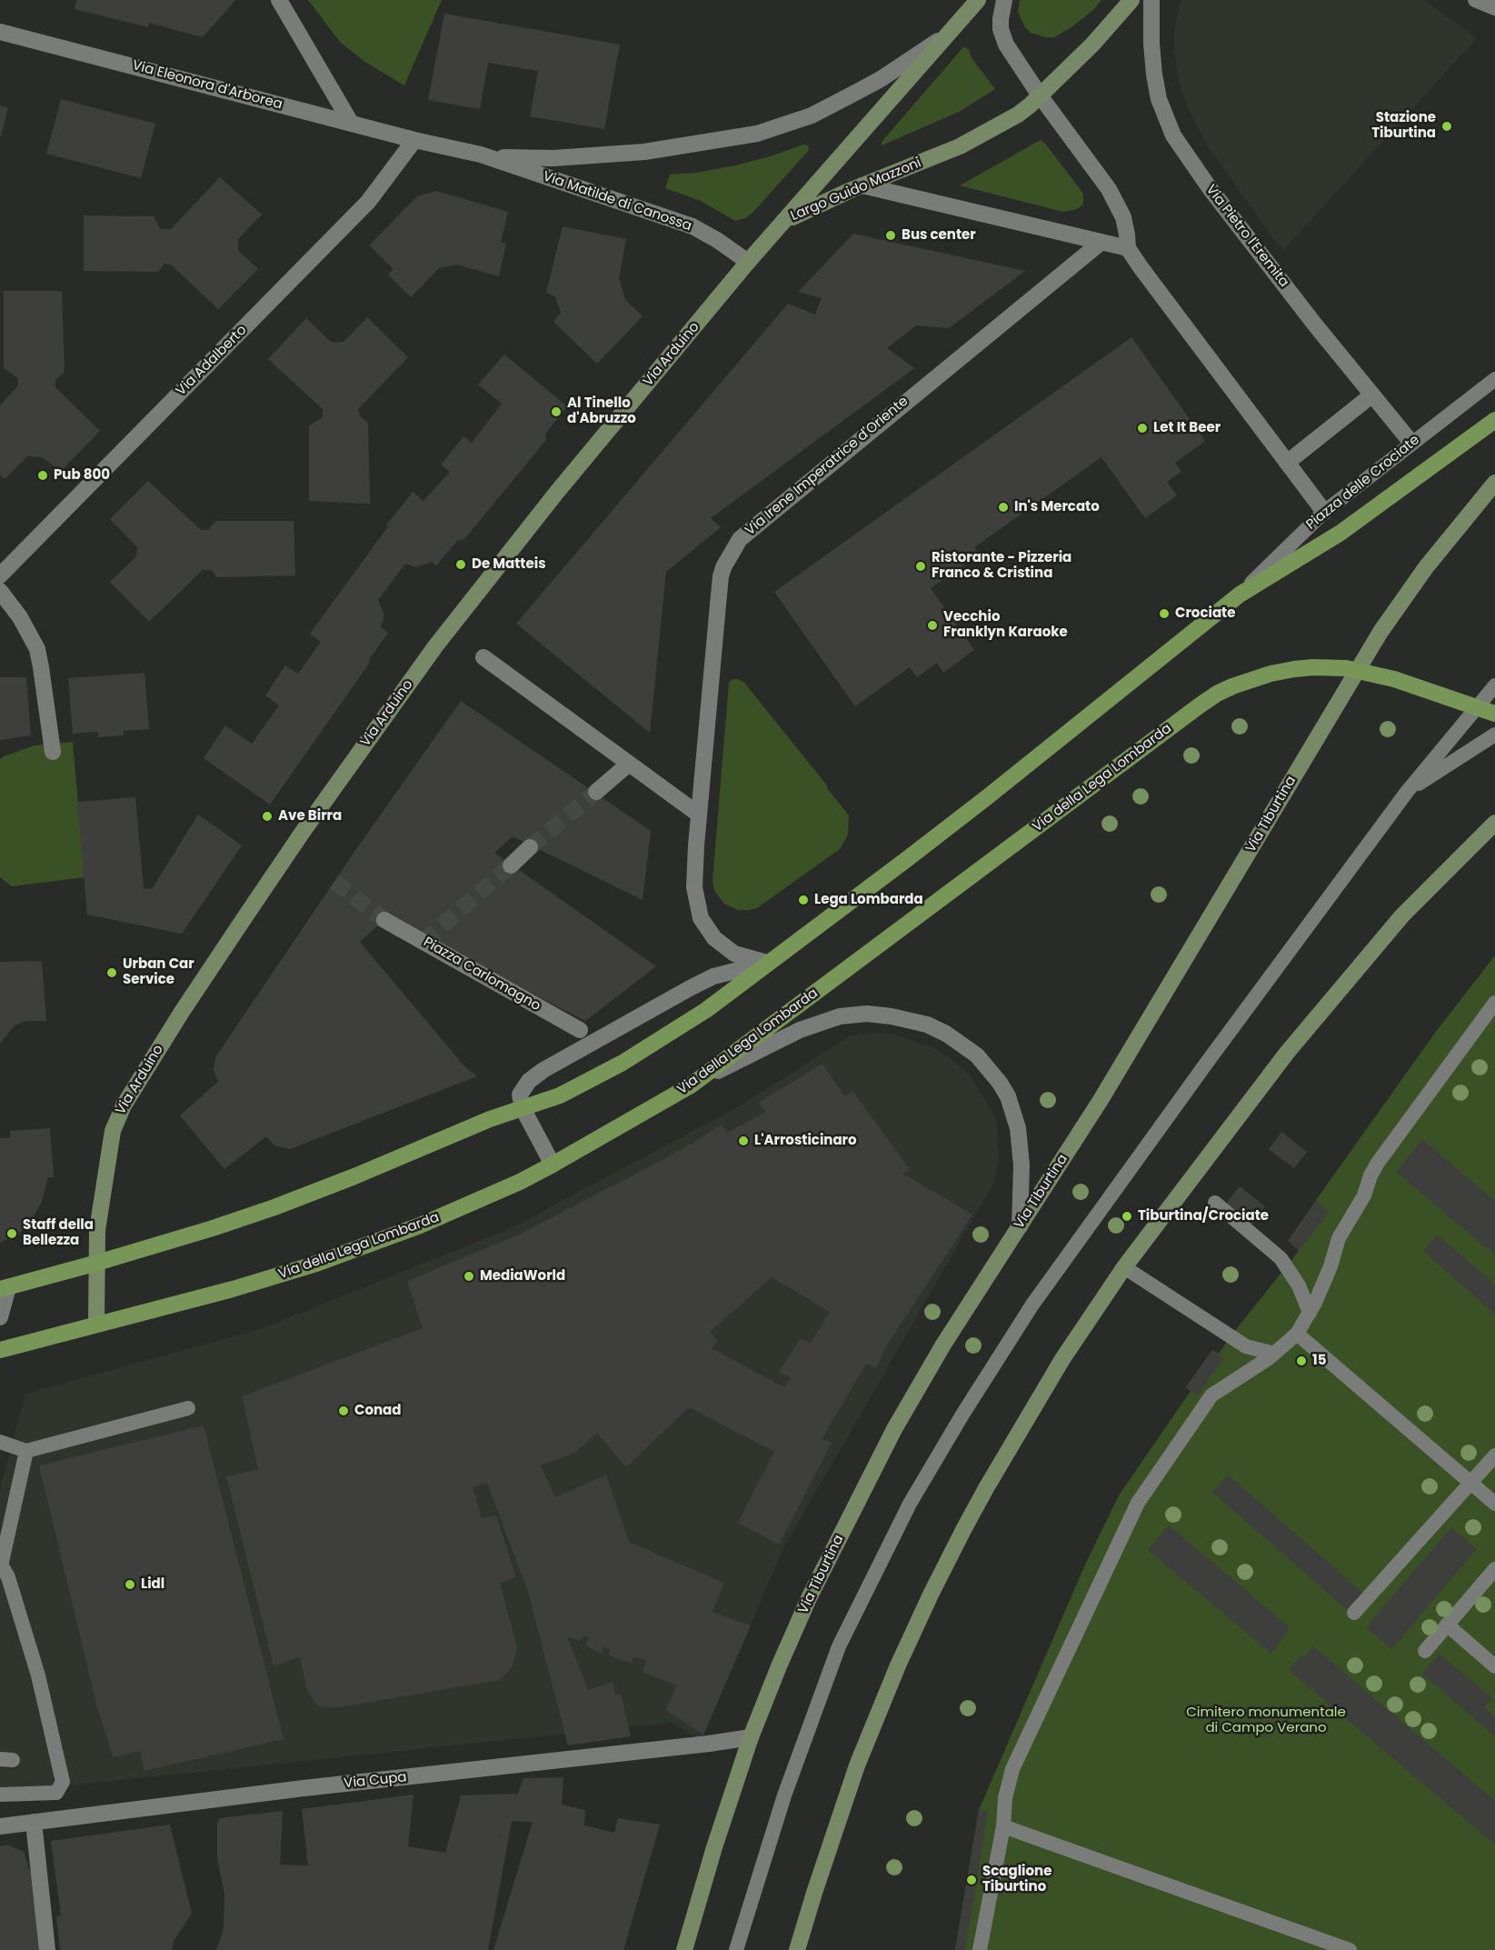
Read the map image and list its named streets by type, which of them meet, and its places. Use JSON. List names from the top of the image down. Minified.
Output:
{"streets":{"main road":["Largo Guido Mazzoni","Via Arduino","Piazza delle Crociate","Via della Lega Lombarda","Via Tiburtina"],"street":["Via Eleonora d'Arborea","Via Matilde di Canossa","Via Pietro l'Eremita","Via Adalberto","Via Irene Imperatrice d'Oriente","Piazza Carlomagno","Via Cupa"]},"crossings":[["Via Eleonora d'Arborea","Via Matilde di Canossa"],["Via Eleonora d'Arborea","Via Adalberto"],["Largo Guido Mazzoni","Via Matilde di Canossa"],["Largo Guido Mazzoni","Via Arduino"],["Via Matilde di Canossa","Via Arduino"],["Via Matilde di Canossa","Via Adalberto"],["Via Pietro l'Eremita","Piazza delle Crociate"],["Via Irene Imperatrice d'Oriente","Piazza delle Crociate"],["Via Tiburtina","Via Cupa"]],"parks":["Cimitero monumentale di Campo Verano"],"places":["Stazione Tiburtina","Bus center","Al Tinello d'Abruzzo","Let It Beer","Pub 800","In's Mercato","De Matteis","Ristorante - Pizzeria Franco & Cristina","Crociate","Vecchio Franklyn Karaoke","Ave Birra","Lega Lombarda","Urban Car Service","L'Arrosticinaro","Tiburtina/Crociate","Staff della Bellezza","MediaWorld","15","Conad","Lidl","Scaglione Tiburtino"]}
